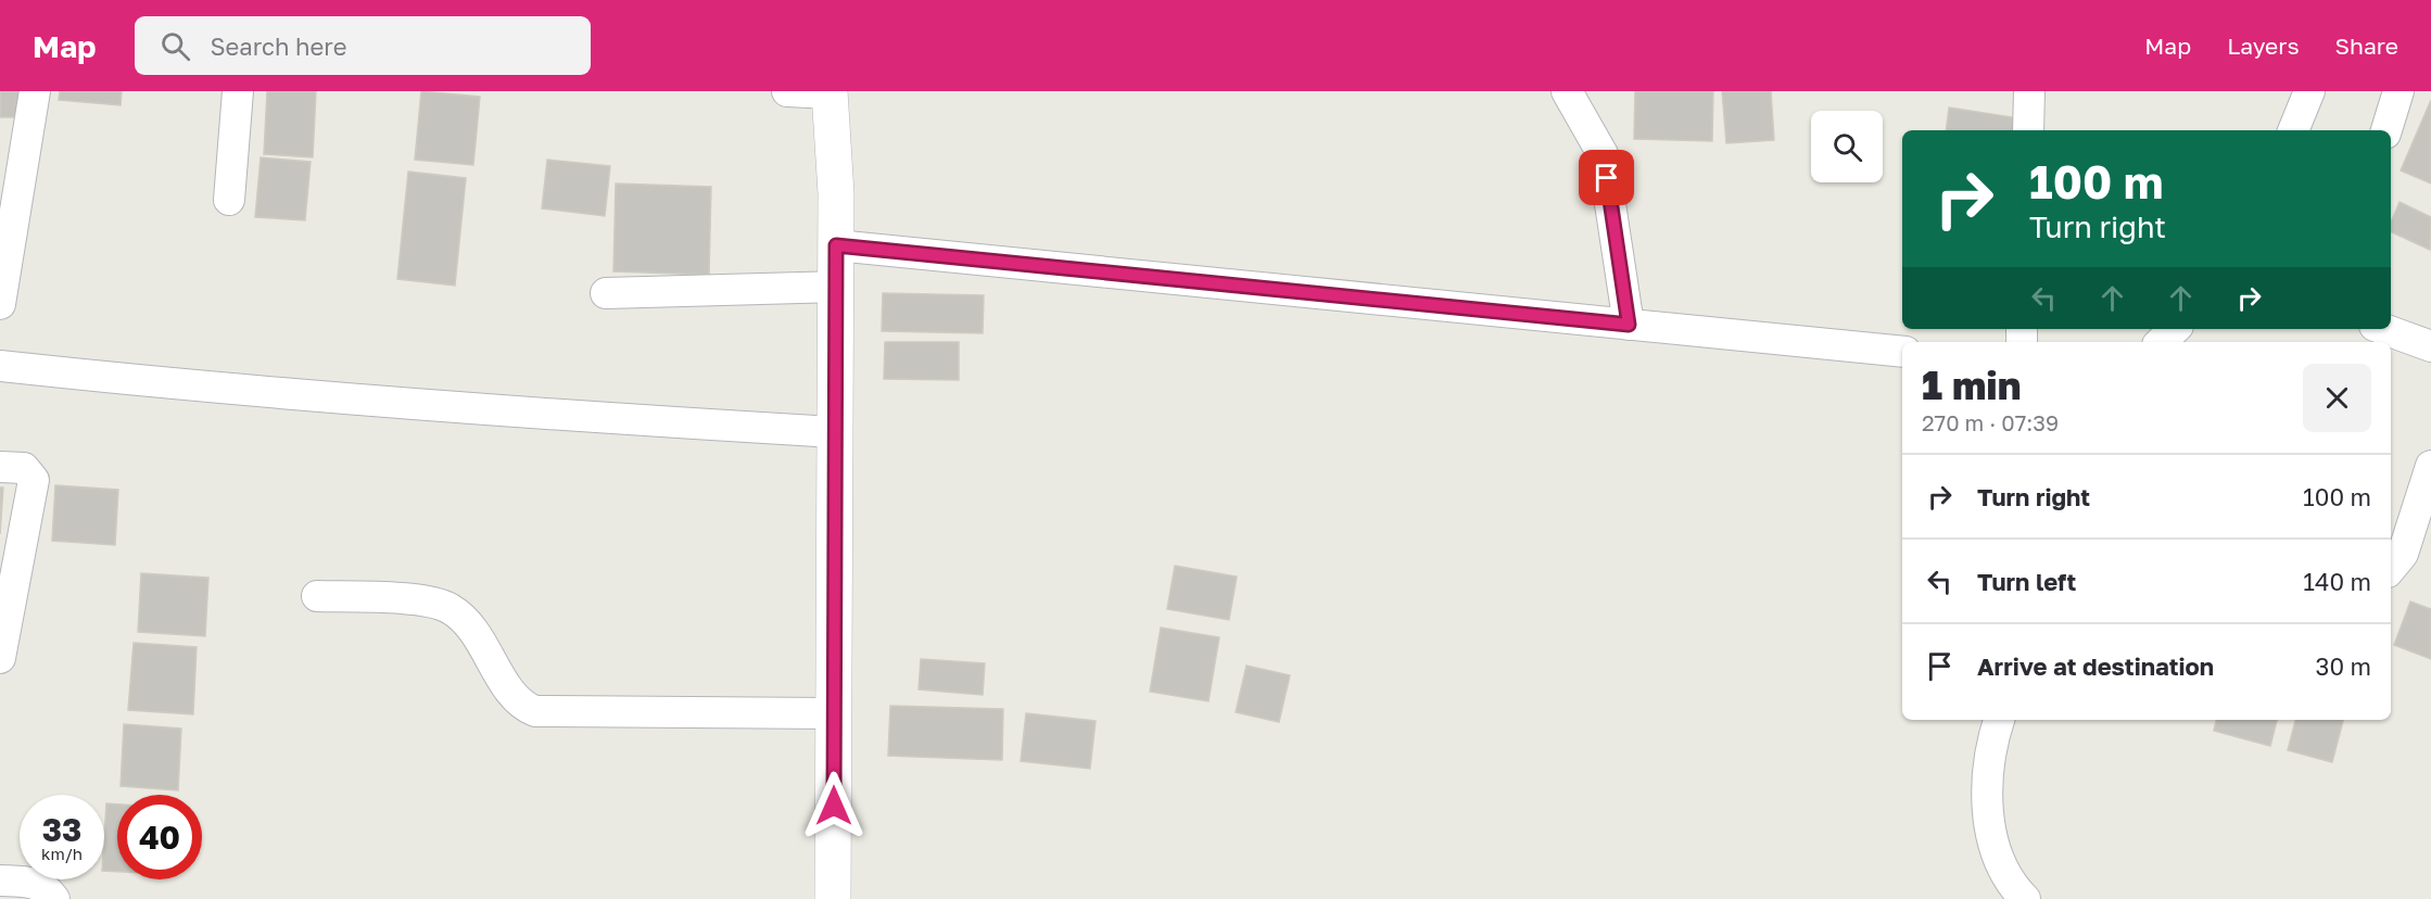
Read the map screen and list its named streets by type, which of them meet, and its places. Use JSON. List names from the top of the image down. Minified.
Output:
{"page":{"header":"Map","search":"Search here","nav":["Map","Layers","Share"],"turn":["100 m","Turn right"],"heading":["1 min","270 m · 07:39"],"list":[{"name":"Turn right","value":"100 m"},{"name":"Turn left","value":"140 m"},{"name":"Arrive at destination","value":"30 m"}],"speed":"33 km/h","limit":"40"}}
